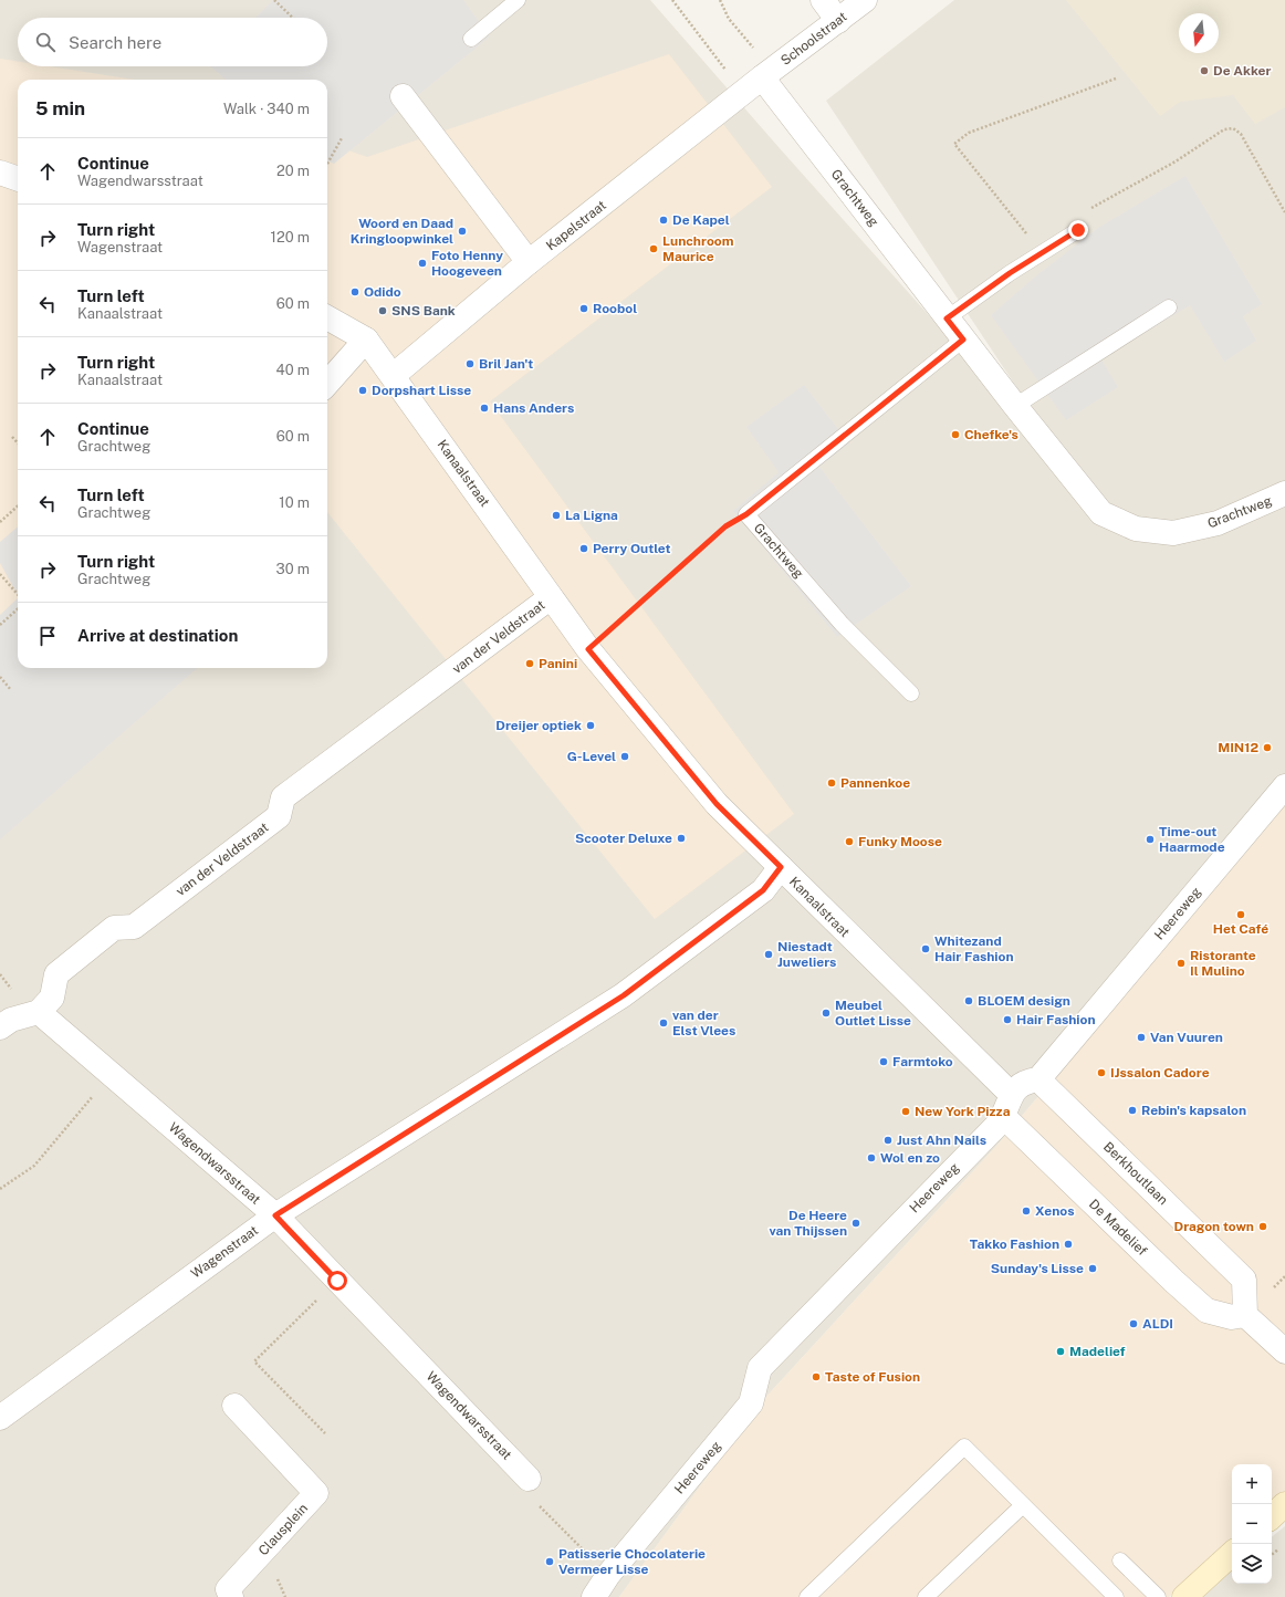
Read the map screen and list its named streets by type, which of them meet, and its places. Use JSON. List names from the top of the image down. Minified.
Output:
{"streets":{"street":["Schoolstraat","Grachtweg","Kapelstraat","Kanaalstraat","van der Veldstraat","Heereweg","Wagendwarsstraat","Berkhoutlaan","De Madelief","Wagenstraat","Clausplein"]},"crossings":[["Schoolstraat","Grachtweg"],["Schoolstraat","Kapelstraat"],["Grachtweg","Kapelstraat"],["Kapelstraat","Kanaalstraat"],["Kanaalstraat","van der Veldstraat"],["Kanaalstraat","Heereweg"],["Kanaalstraat","De Madelief"],["Kanaalstraat","Wagenstraat"],["van der Veldstraat","Wagendwarsstraat"],["Heereweg","Berkhoutlaan"],["Heereweg","De Madelief"],["Wagendwarsstraat","Wagenstraat"],["Berkhoutlaan","De Madelief"]],"places":["De Akker","De Kapel","Woord en Daad Kringloopwinkel","Lunchroom Maurice","Foto Henny Hoogeveen","Odido","Roobol","SNS Bank","Bril Jan't","Dorpshart Lisse","Hans Anders","Chefke's","La Ligna","Perry Outlet","Panini","Dreijer optiek","MIN12","G-Level","Pannenkoe","Scooter Deluxe","Time-out Haarmode","Funky Moose","Het Café","Whitezand Hair Fashion","Niestadt Juweliers","Ristorante Il Mulino","BLOEM design","Meubel Outlet Lisse","Hair Fashion","van der Elst Vlees","Van Vuuren","Farmtoko","IJssalon Cadore","Rebin's kapsalon","New York Pizza","Just Ahn Nails","Wol en zo","Xenos","De Heere van Thijssen","Dragon town","Takko Fashion","Sunday's Lisse","ALDI","Madelief","Taste of Fusion","Patisserie Chocolaterie Vermeer Lisse"],"north":"bottom","page":{"search":"Search here","heading":["5 min","Walk · 340 m"],"list":[["Continue","Wagendwarsstraat","20 m"],["Turn right","Wagenstraat","120 m"],["Turn left","Kanaalstraat","60 m"],["Turn right","Kanaalstraat","40 m"],["Continue","Grachtweg","60 m"],["Turn left","Grachtweg","10 m"],["Turn right","Grachtweg","30 m"],"Arrive at destination"],"map_buttons":["+","−"]}}
